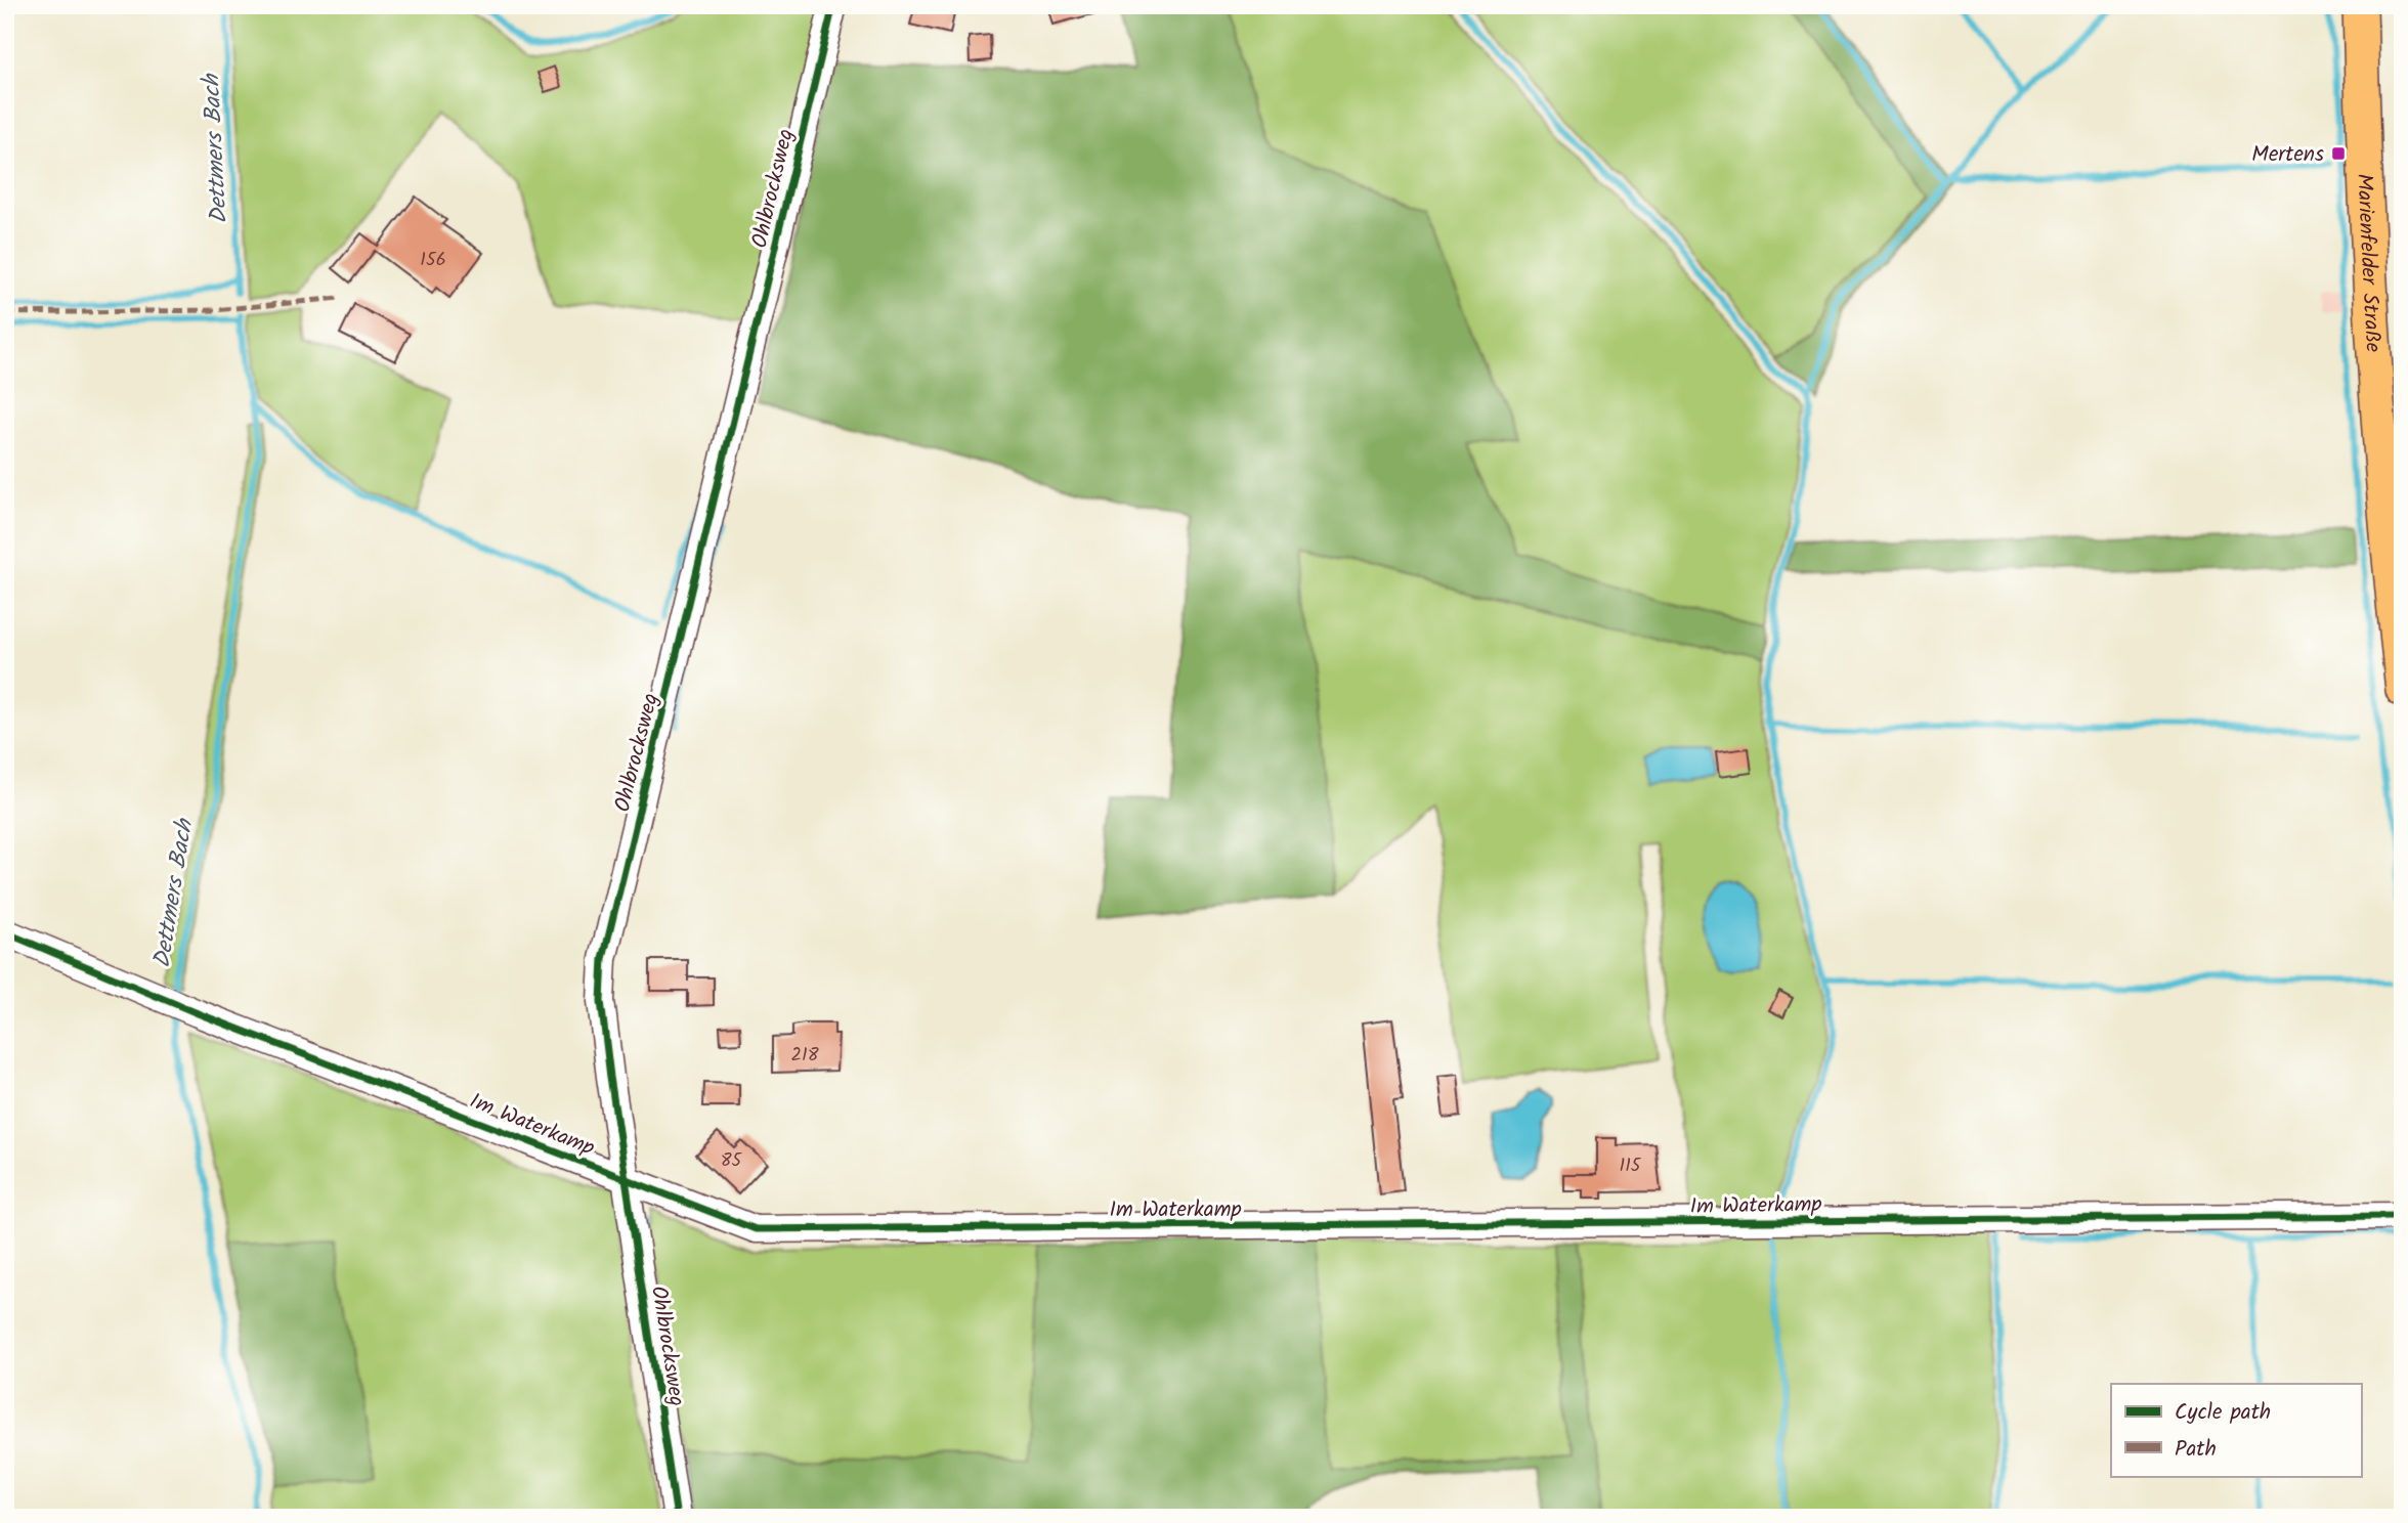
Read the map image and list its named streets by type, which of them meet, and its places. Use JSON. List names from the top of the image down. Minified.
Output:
{"streets":{"main road":["Marienfelder Straße"],"street":["Ohlbrocksweg","Im Waterkamp"]},"crossings":[["Ohlbrocksweg","Im Waterkamp"]],"water":["Dettmers Bach"],"places":{"transit":["Mertens"]},"house_numbers":["156","218","85","115"],"legend":["Cycle path","Path"]}
